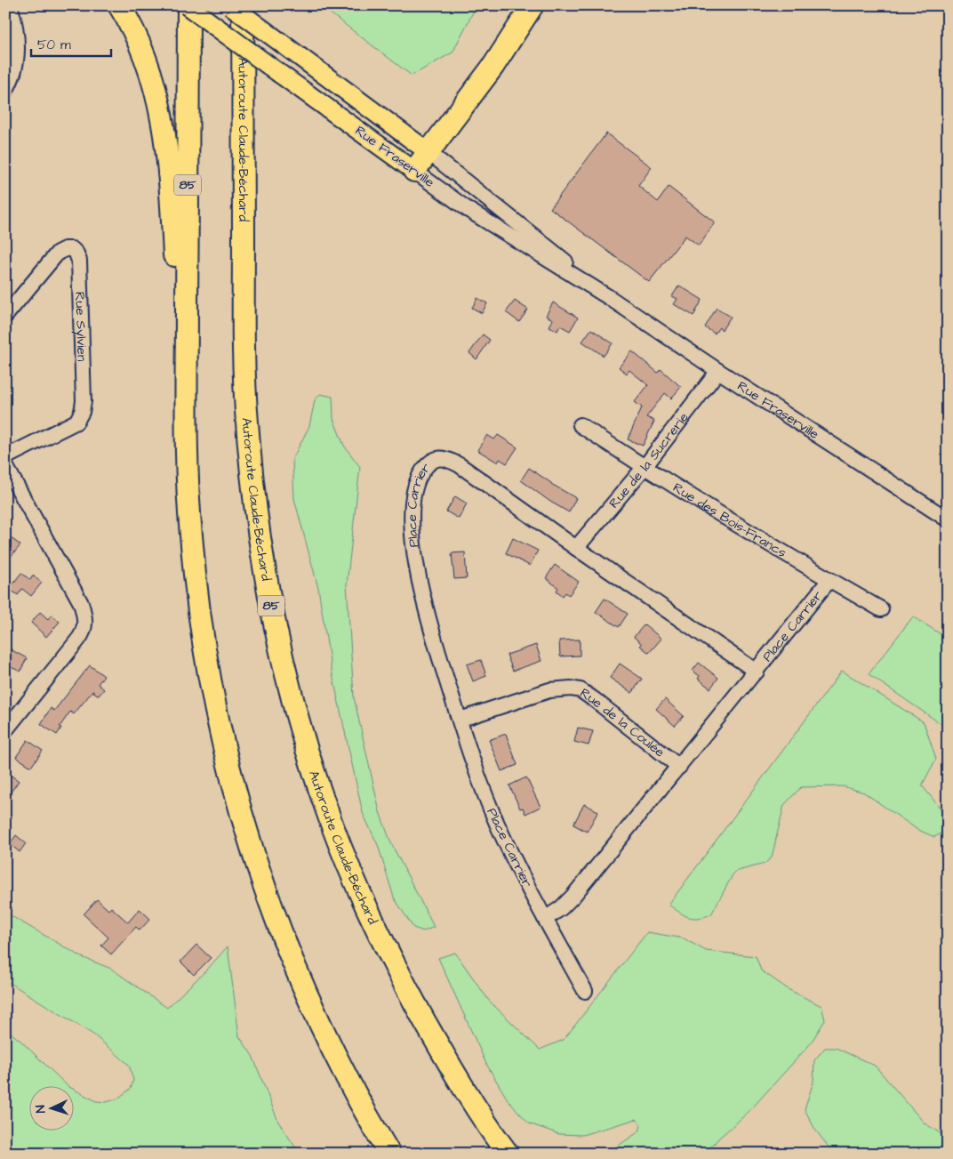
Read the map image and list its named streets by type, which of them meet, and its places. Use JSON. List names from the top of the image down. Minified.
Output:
{"streets":{"highway":["Autoroute Claude-Béchard","85"],"main road":["Rue Fraserville"],"street":["Rue Sylvien","Rue de la Sucrerie","Place Carrier","Rue des Bois-Francs","Rue de la Coulée"]},"crossings":[["Rue Fraserville","85"],["Rue Fraserville","Rue de la Sucrerie"],["Rue de la Sucrerie","Place Carrier"],["Rue de la Sucrerie","Rue des Bois-Francs"],["Place Carrier","Rue des Bois-Francs"],["Place Carrier","Rue de la Coulée"]],"scale_bar":"50 m","north":"left"}
